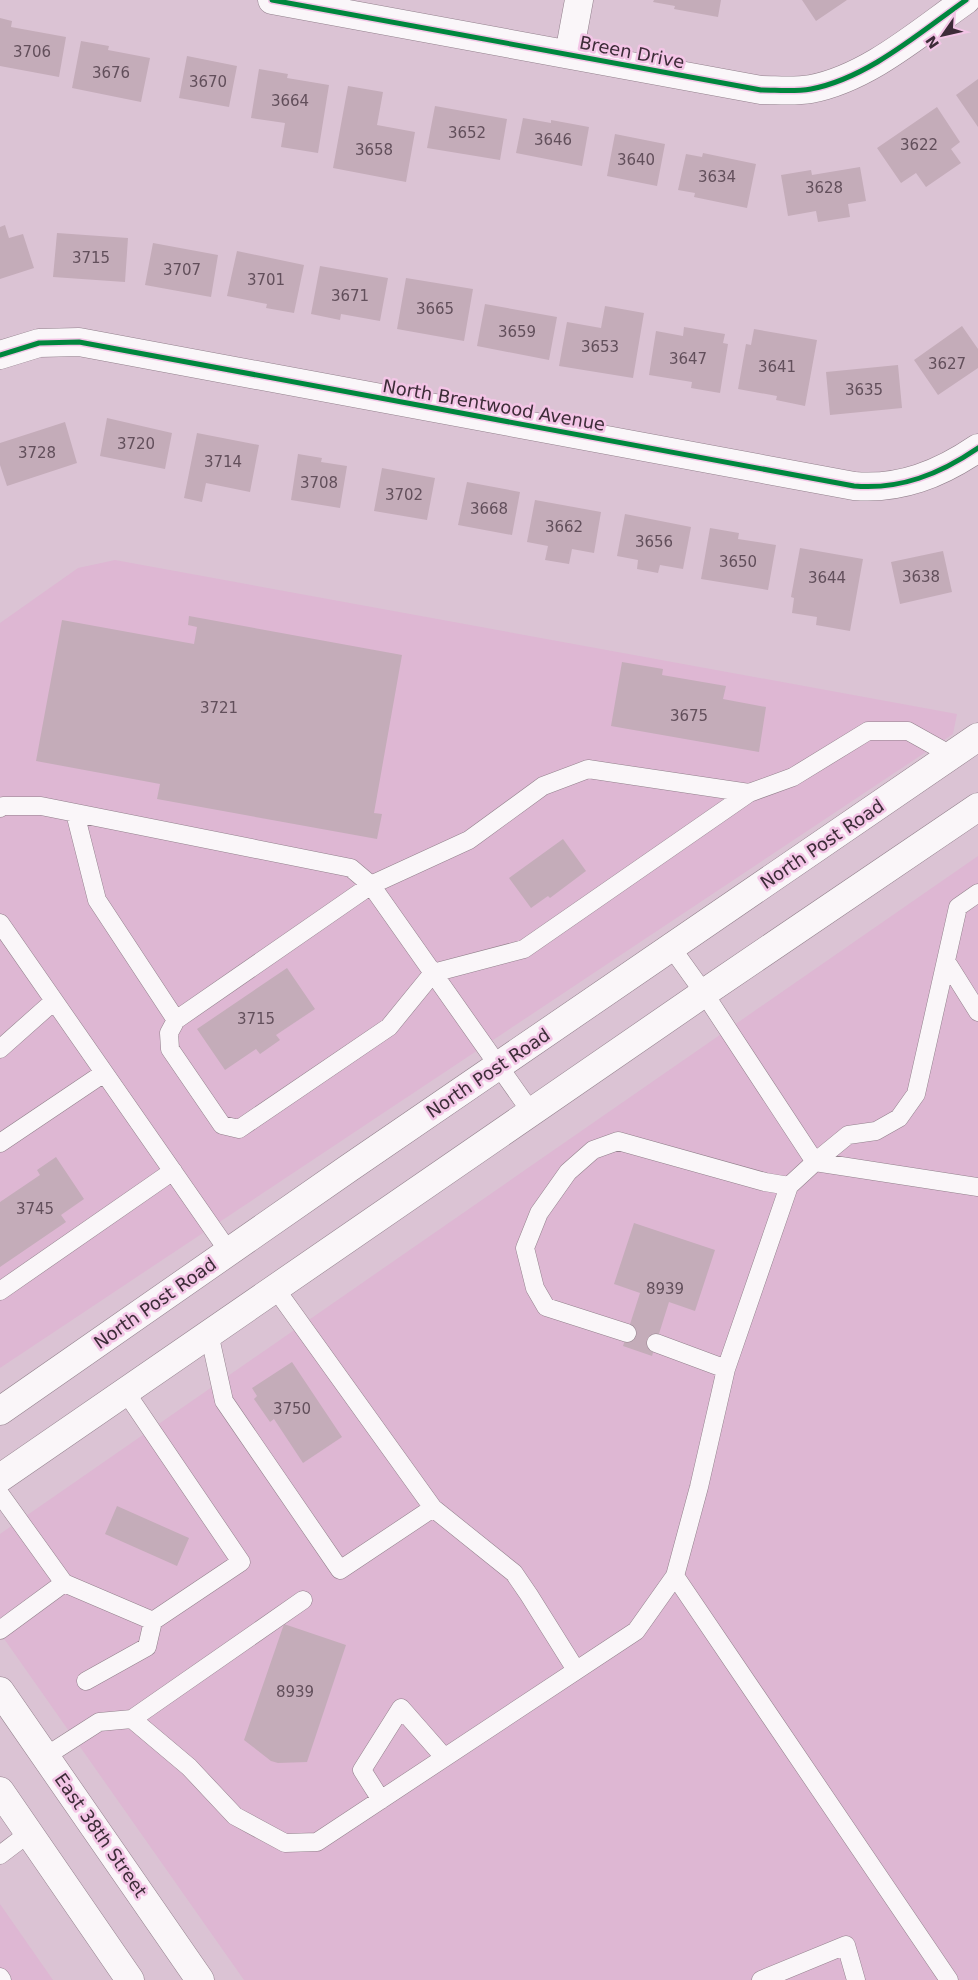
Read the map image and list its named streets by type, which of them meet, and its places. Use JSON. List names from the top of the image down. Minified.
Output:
{"streets":{"main road":["Breen Drive","North Brentwood Avenue","North Post Road","East 38th Street"]},"house_numbers":["3706","3676","3670","3664","3652","3646","3622","3658","3640","3634","3628","3715","3707","3701","3671","3665","3659","3653","3647","3627","3641","3635","3720","3728","3714","3708","3702","3668","3662","3656","3650","3638","3644","3721","3675","3715","3745","8939","3750","8939"],"north":"bottom left"}
